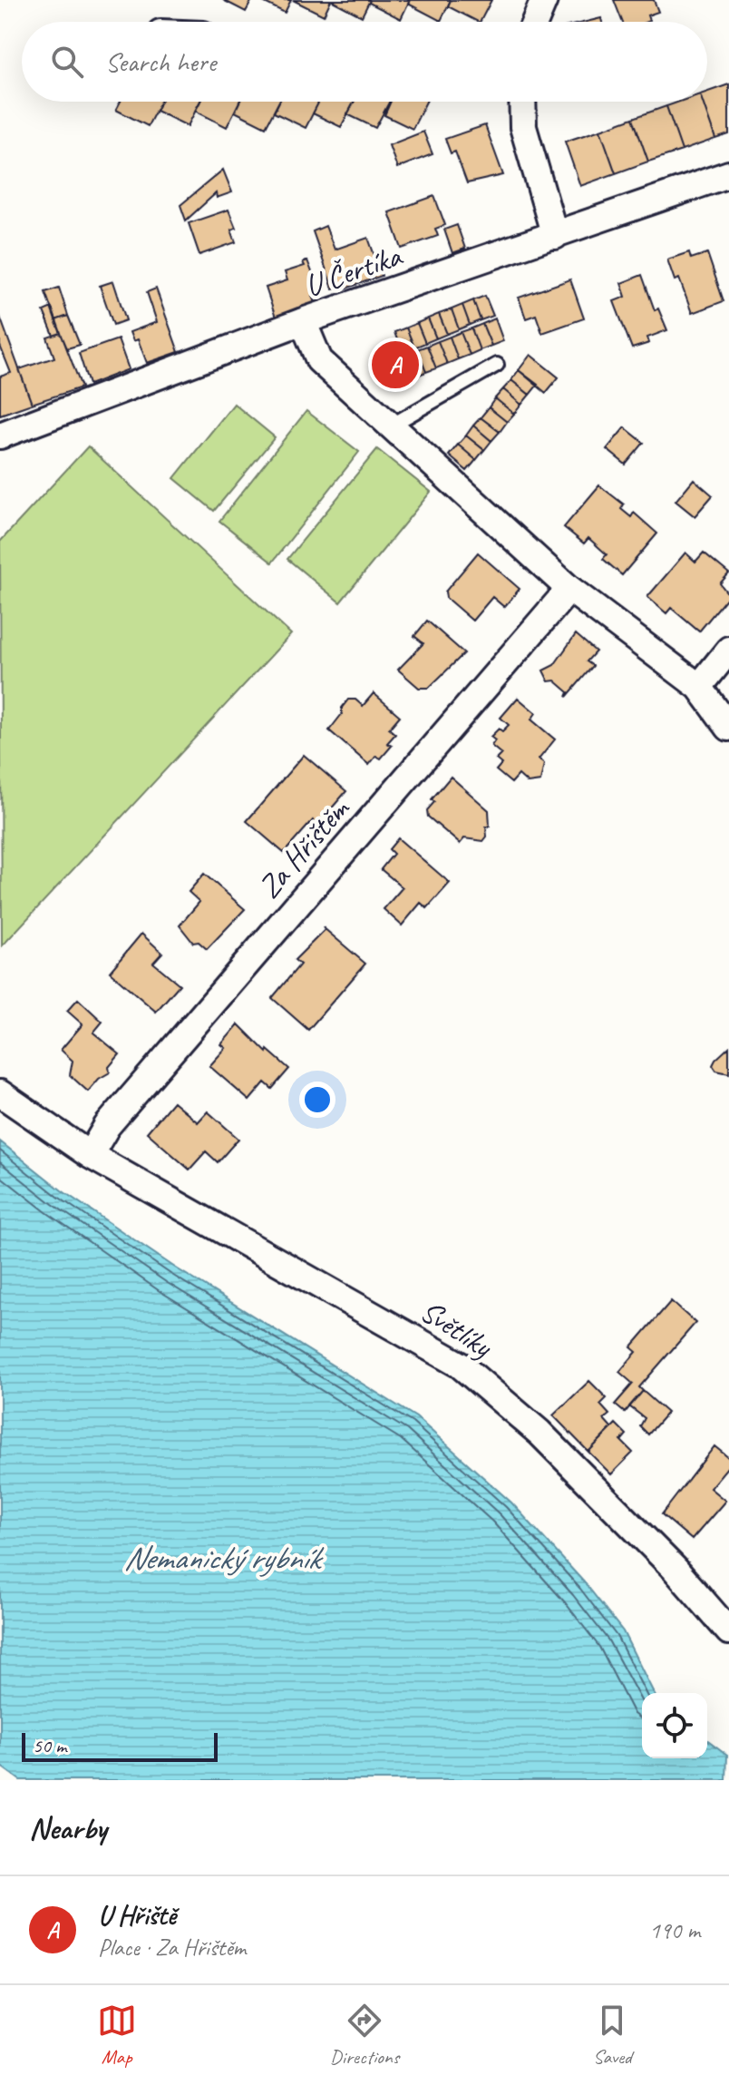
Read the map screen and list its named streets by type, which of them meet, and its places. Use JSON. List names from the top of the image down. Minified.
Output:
{"streets":{"street":["U Čertíka","Za Hřištěm","Světlíky"]},"crossings":[["Za Hřištěm","Světlíky"]],"water":["Nemanický rybník"],"scale_bar":"50 m","page":{"search":"Search here","pins":"A","scale":"50 m","heading":"Nearby","list":[{"mark":"A","name":"U Hřiště","note":"Place · Za Hřištěm","value":"190 m"}],"nav":["Map","Directions","Saved"]}}
